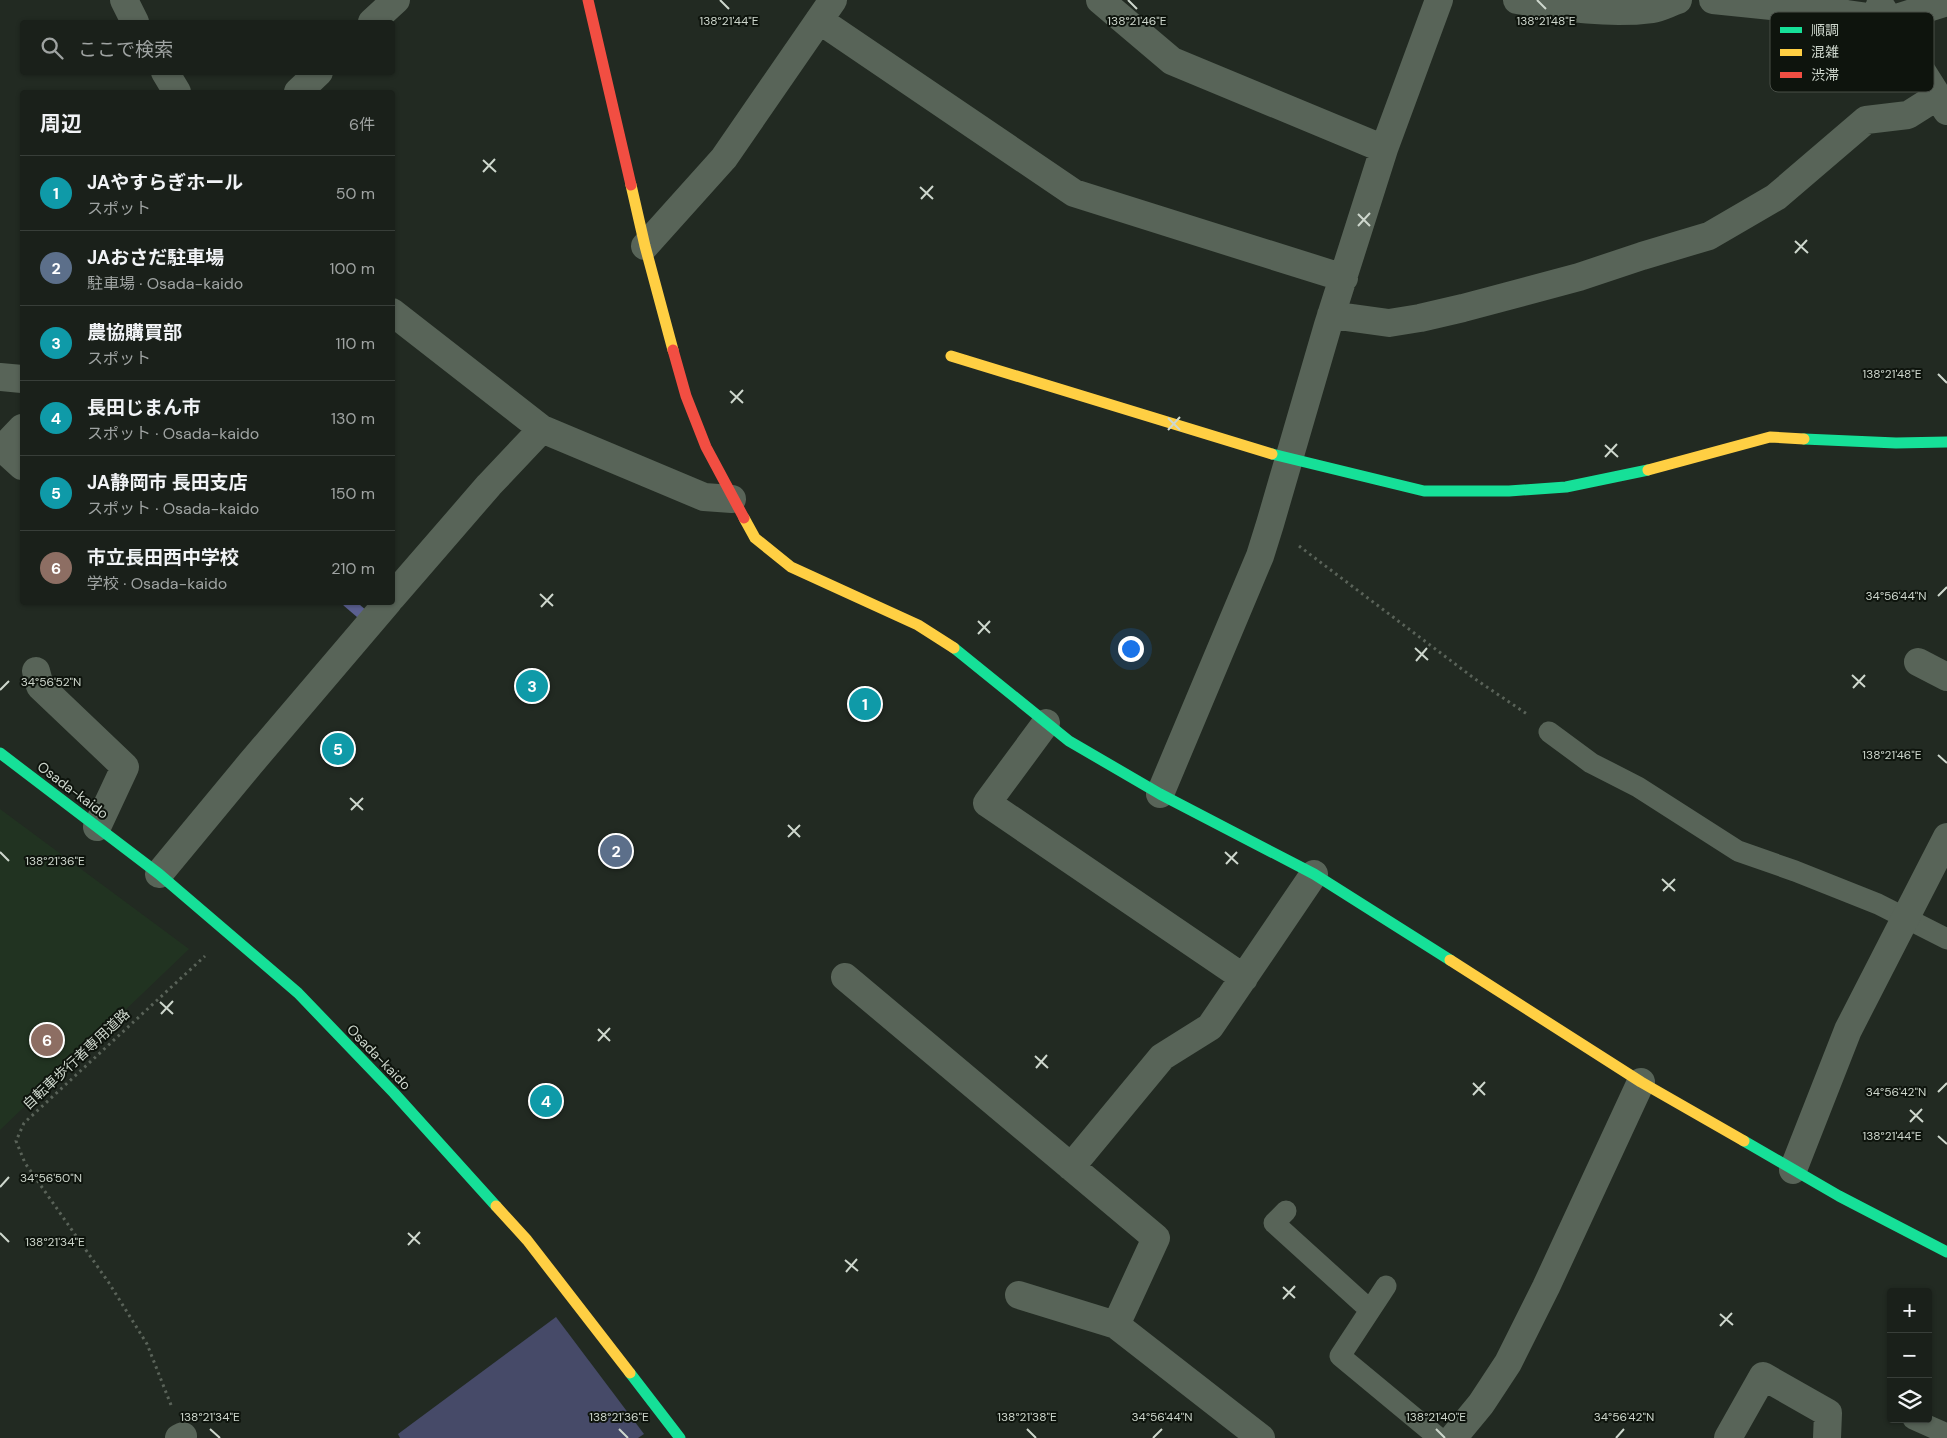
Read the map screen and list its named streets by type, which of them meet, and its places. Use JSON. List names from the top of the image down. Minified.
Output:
{"streets":{"street":["Osada-kaido"],"path":["自転車歩行者専用道路"]},"legend":["順調","混雑","渋滞"],"page":{"search":"ここで検索","heading":["周辺","6件"],"list":[{"mark":"1","name":"JAやすらぎホール","note":"スポット","value":"50 m"},{"mark":"2","name":"JAおさだ駐車場","note":"駐車場 · Osada-kaido","value":"100 m"},{"mark":"3","name":"農協購買部","note":"スポット","value":"110 m"},{"mark":"4","name":"長田じまん市","note":"スポット · Osada-kaido","value":"130 m"},{"mark":"5","name":"JA静岡市 長田支店","note":"スポット · Osada-kaido","value":"150 m"},{"mark":"6","name":"市立長田西中学校","note":"学校 · Osada-kaido","value":"210 m"}],"pins":["3","1","5","2","6","4"],"map_buttons":["+","−"]},"coordinates":["138°21'44\"E","138°21'46\"E","138°21'48\"E","34°56'44\"N","34°56'52\"N","138°21'36\"E","34°56'42\"N","34°56'50\"N","138°21'34\"E","138°21'38\"E","138°21'40\"E"]}
